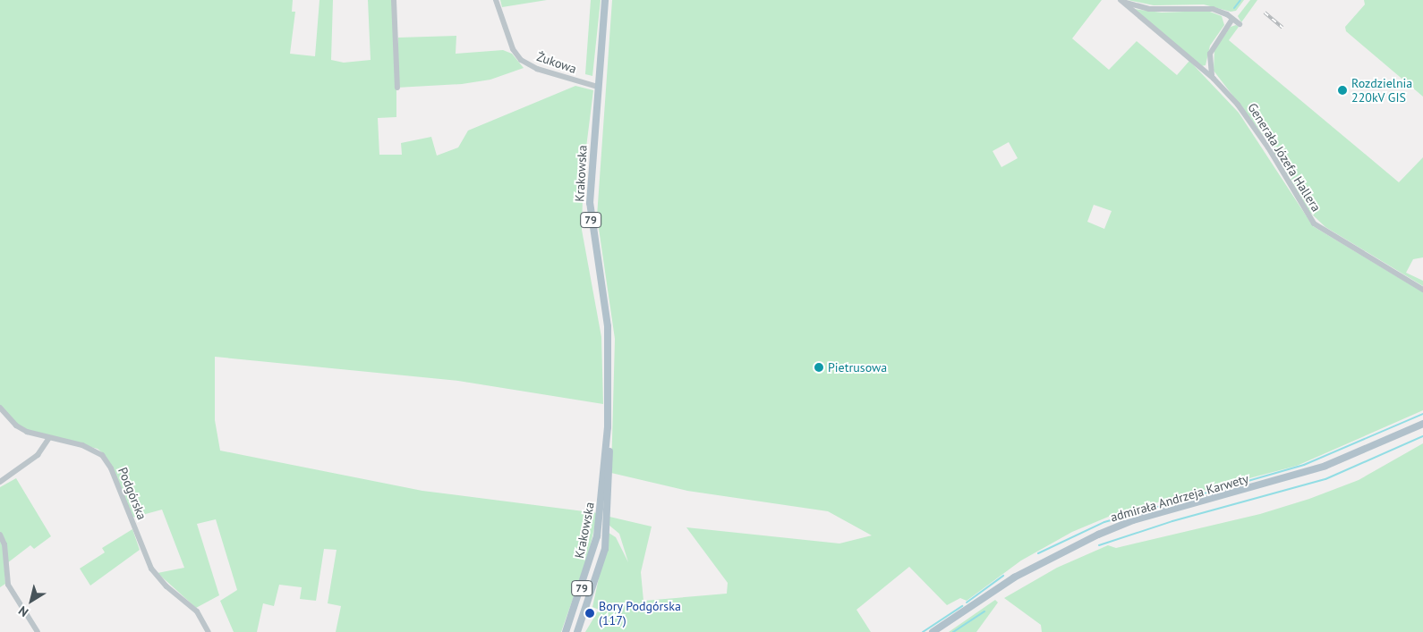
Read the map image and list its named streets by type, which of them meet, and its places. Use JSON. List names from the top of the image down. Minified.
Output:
{"streets":{"main road":["Krakowska","79","admirała Andrzeja Karwety"],"street":["Żukowa","Generała Józefa Hallera","Podgórska"]},"crossings":[["Żukowa","Krakowska"]],"places":["Rozdzielnia 220kV GIS","Pietrusowa","Bory Podgórska (117)"],"north":"bottom left"}
